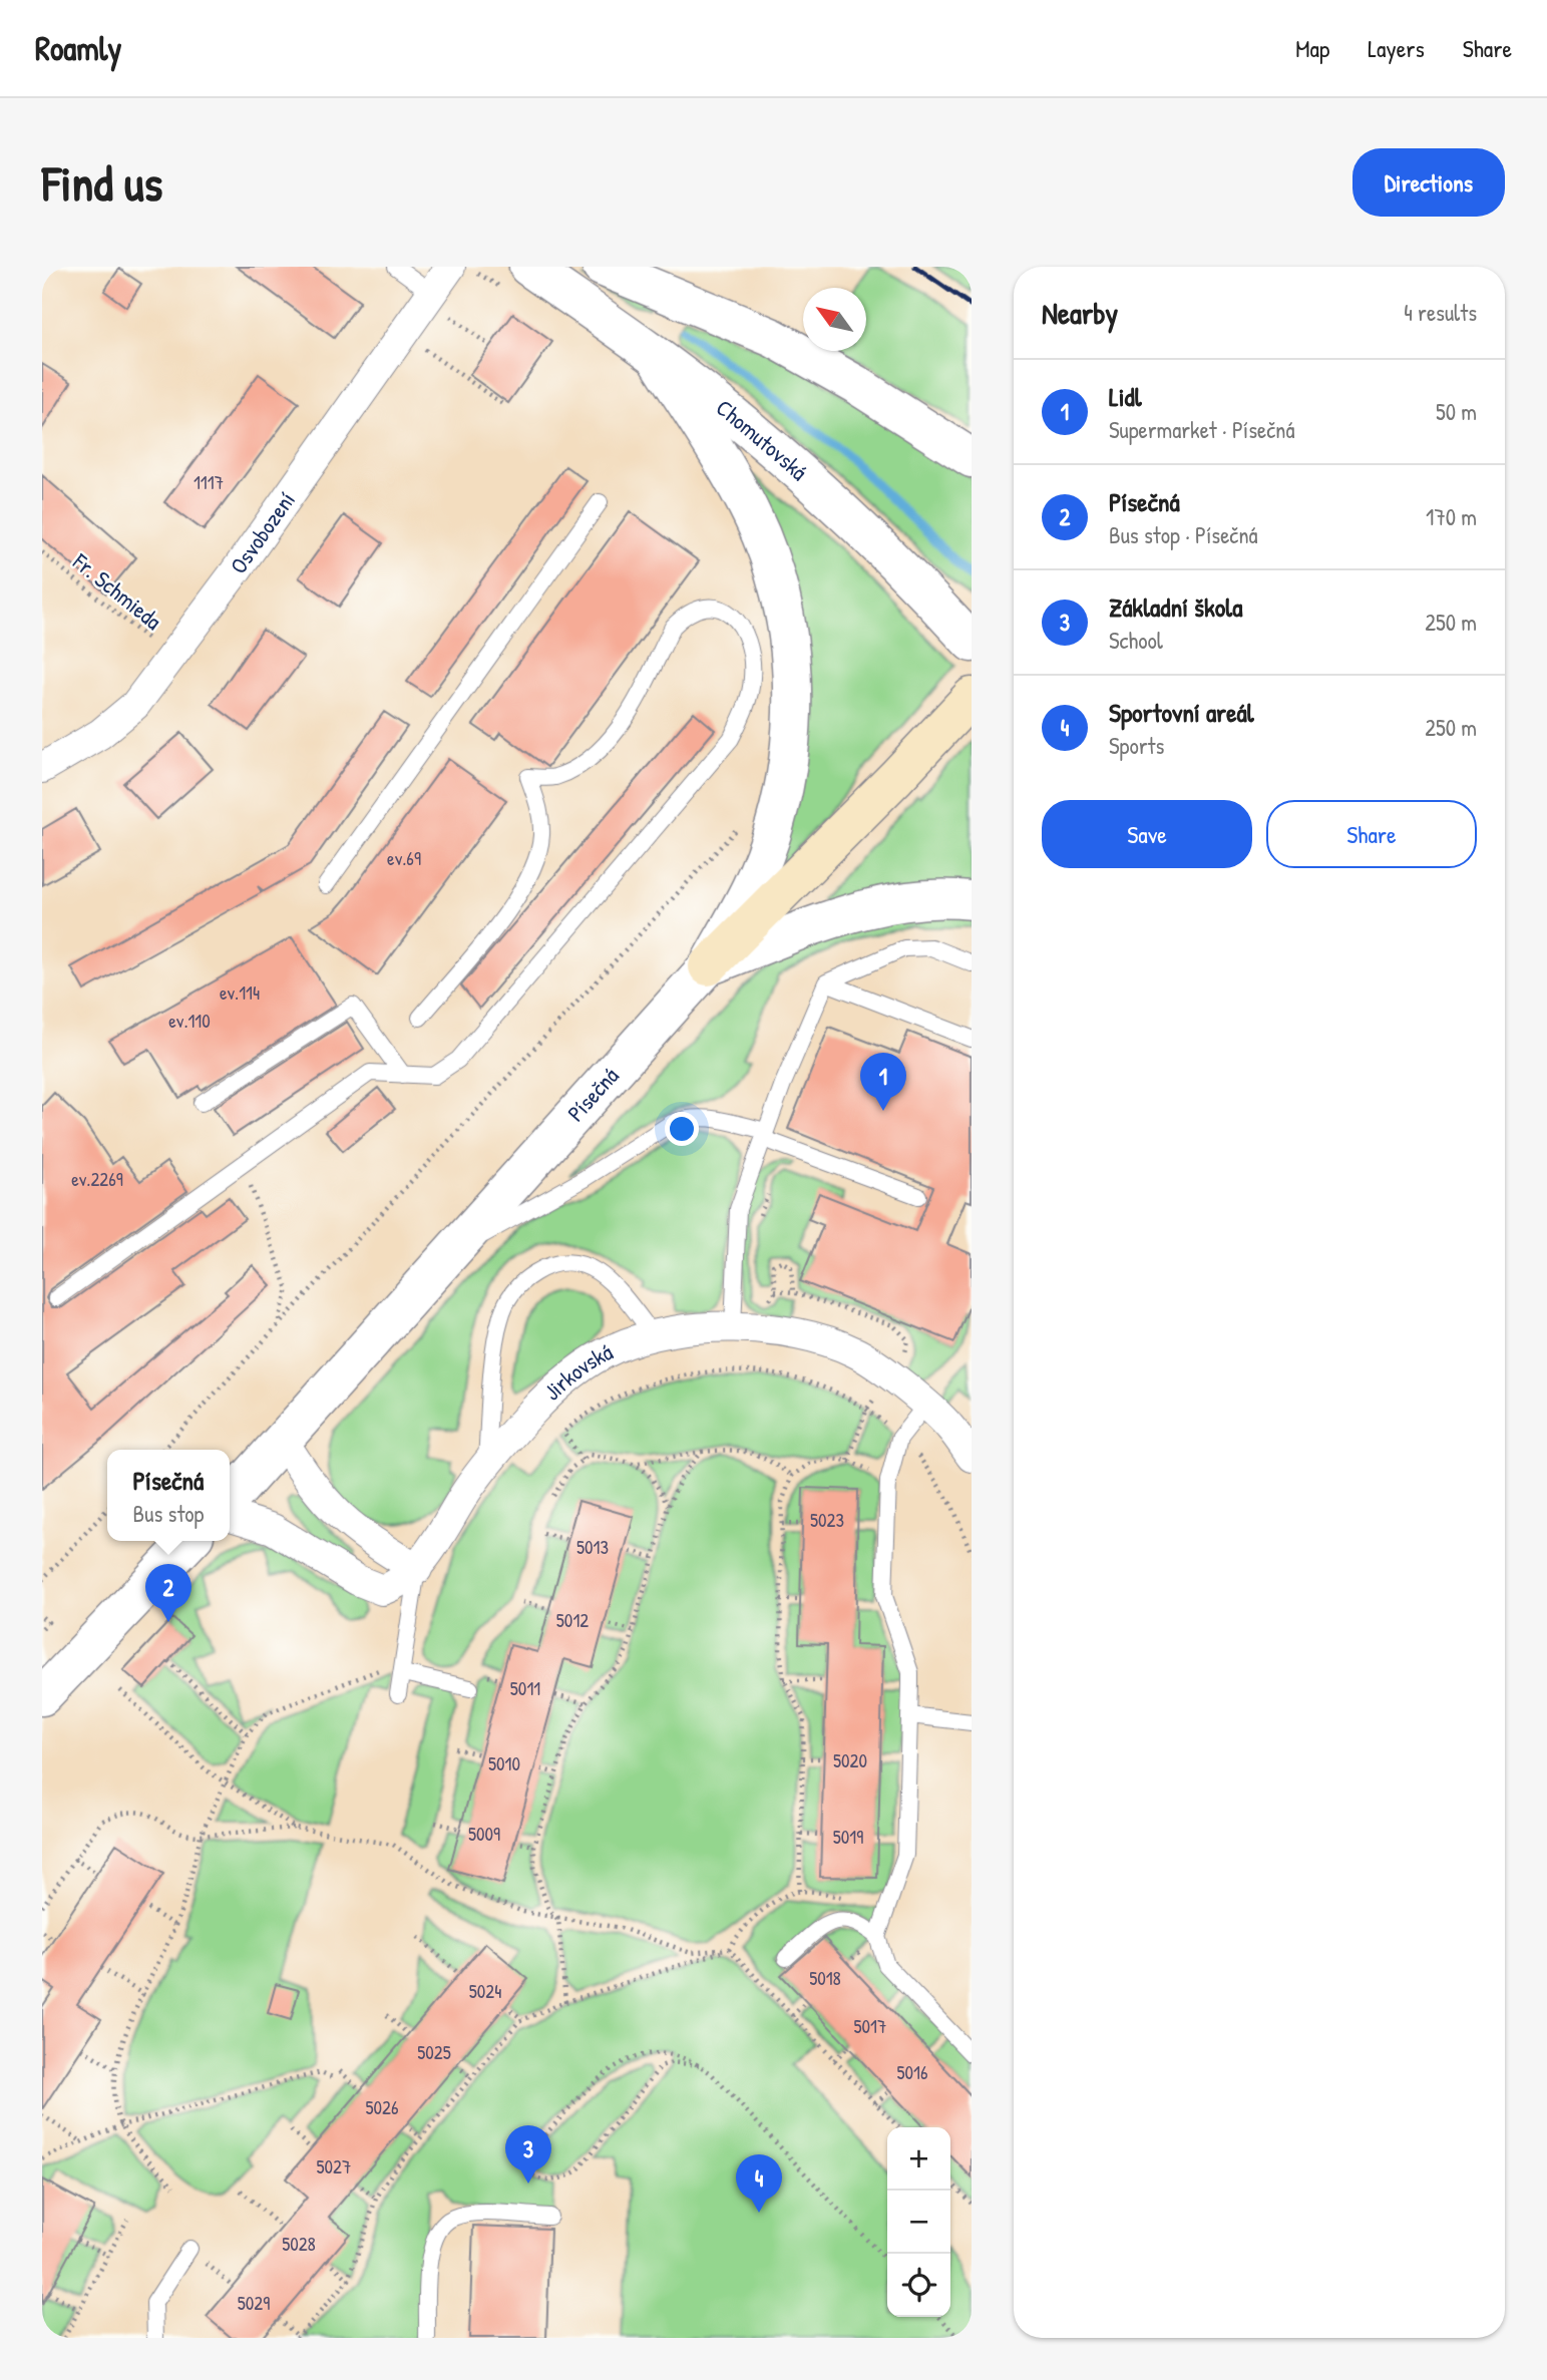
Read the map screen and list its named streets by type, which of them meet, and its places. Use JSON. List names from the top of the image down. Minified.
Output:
{"streets":{"main road":["Písečná"],"street":["Chomutovská","Osvobození","Jirkovská"],"path":["Fr. Schmieda"]},"crossings":[["Osvobození","Fr. Schmieda"]],"house_numbers":["1117","ev.69","ev.114","ev.110","ev.2269","5023","5013","5012","5011","5020","5010","5009","5019","5018","5024","5017","5025","5016","5026","5027","5028","5029"],"north":"top left","page":{"header":"Roamly","nav":["Map","Layers","Share"],"buttons":["Directions",["Save","Share"]],"title":"Find us","heading":["Nearby","4 results"],"list":[{"mark":"1","name":"Lidl","note":"Supermarket · Písečná","value":"50 m"},{"mark":"2","name":"Písečná","note":"Bus stop · Písečná","value":"170 m"},{"mark":"3","name":"Základní škola","note":"School","value":"250 m"},{"mark":"4","name":"Sportovní areál","note":"Sports","value":"250 m"}],"pins":["1","2","3","4"],"popup":["Písečná","Bus stop"],"map_buttons":["+","−"]}}
